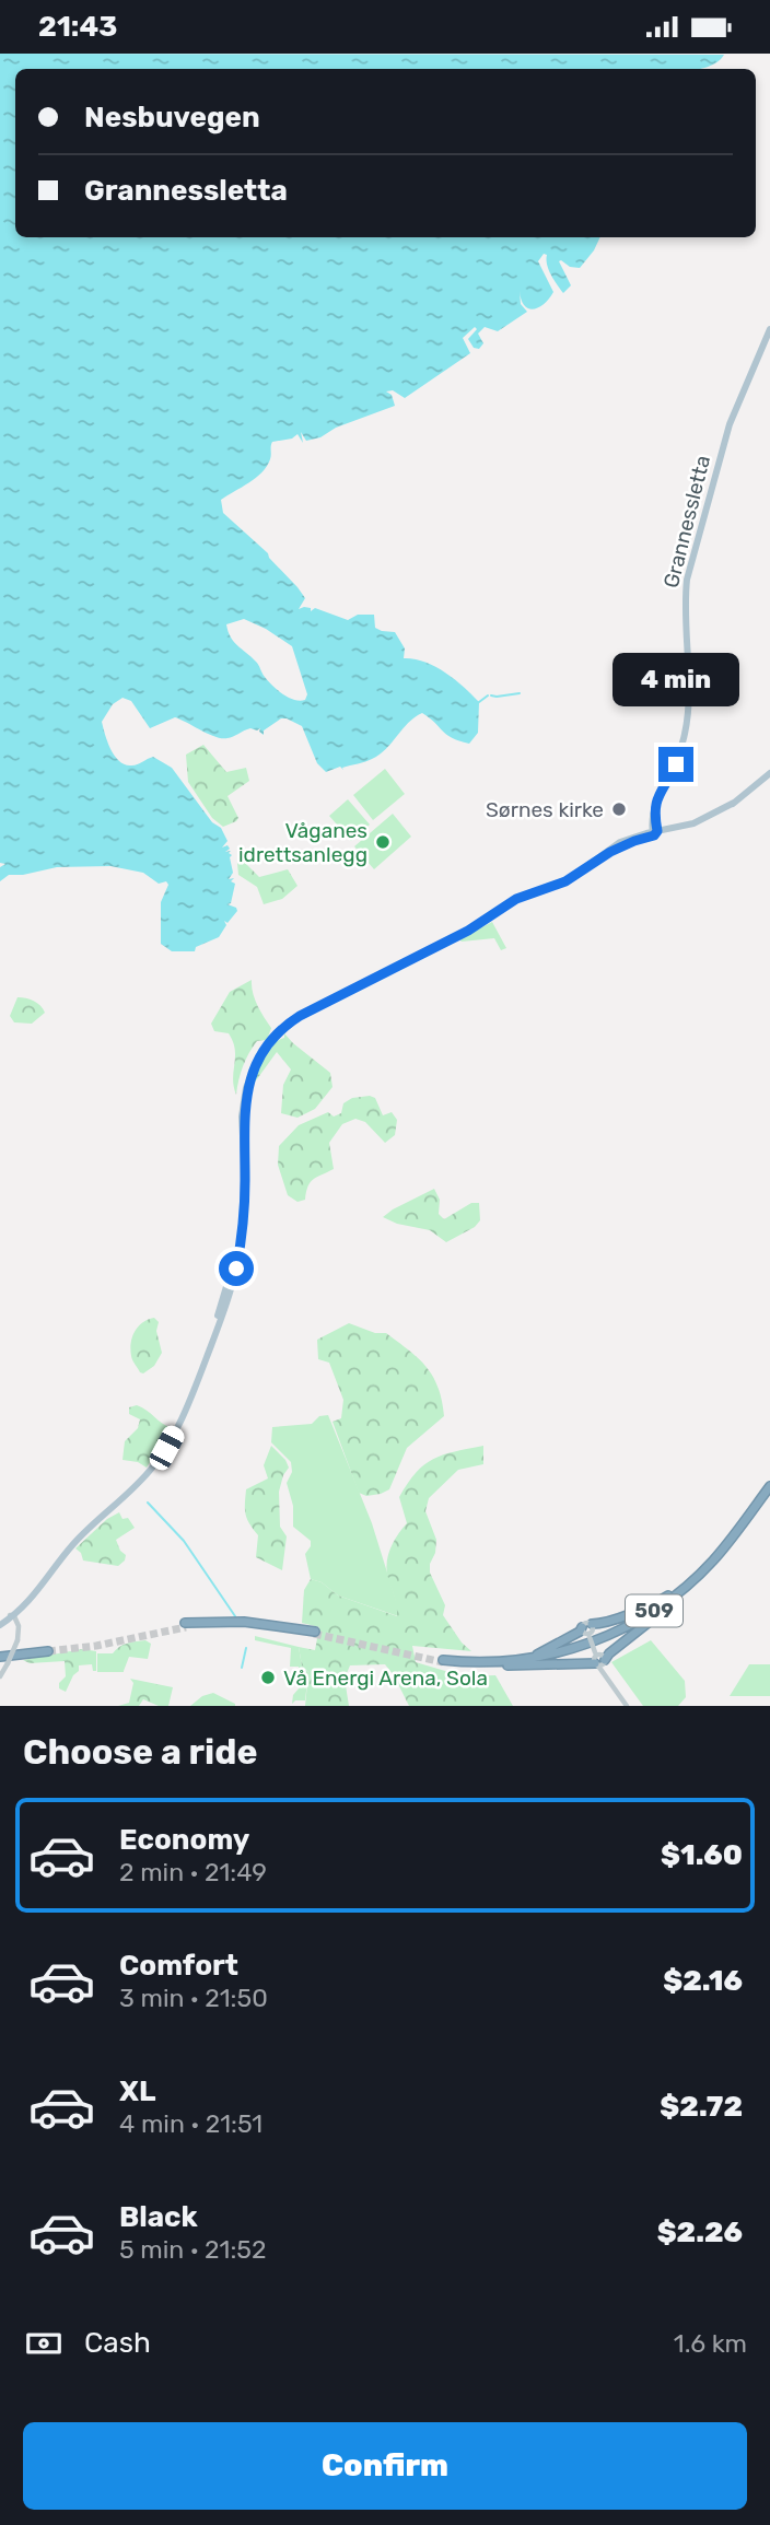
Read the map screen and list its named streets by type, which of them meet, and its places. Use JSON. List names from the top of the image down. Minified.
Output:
{"streets":{"highway":["509"],"main road":["Grannessletta"]},"places":["Sørnes kirke","Våganes idrettsanlegg","Vå Energi Arena, Sola"],"page":{"status":"21:43","banner":["Nesbuvegen","Grannessletta"],"bubble":"4 min","heading":"Choose a ride","list":[{"name":"Economy","note":"2 min · 21:49","value":"$1.60"},{"name":"Comfort","note":"3 min · 21:50","value":"$2.16"},{"name":"XL","note":"4 min · 21:51","value":"$2.72"},{"name":"Black","note":"5 min · 21:52","value":"$2.26"}],"pay":["Cash","1.6 km"],"buttons":"Confirm"}}
